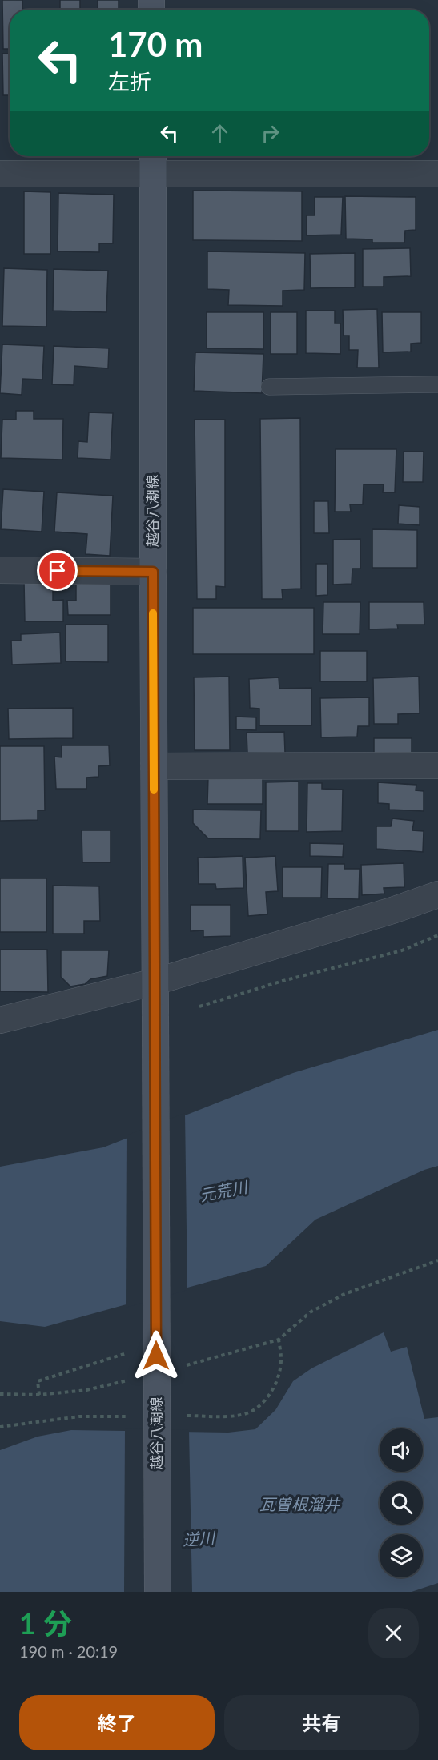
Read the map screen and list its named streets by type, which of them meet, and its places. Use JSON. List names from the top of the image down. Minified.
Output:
{"streets":{"main road":["越谷八潮線"]},"water":["元荒川","瓦曽根溜井","逆川"],"page":{"turn":["170 m","左折"],"heading":["1 分","190 m · 20:19"],"buttons":["終了","共有"]}}
